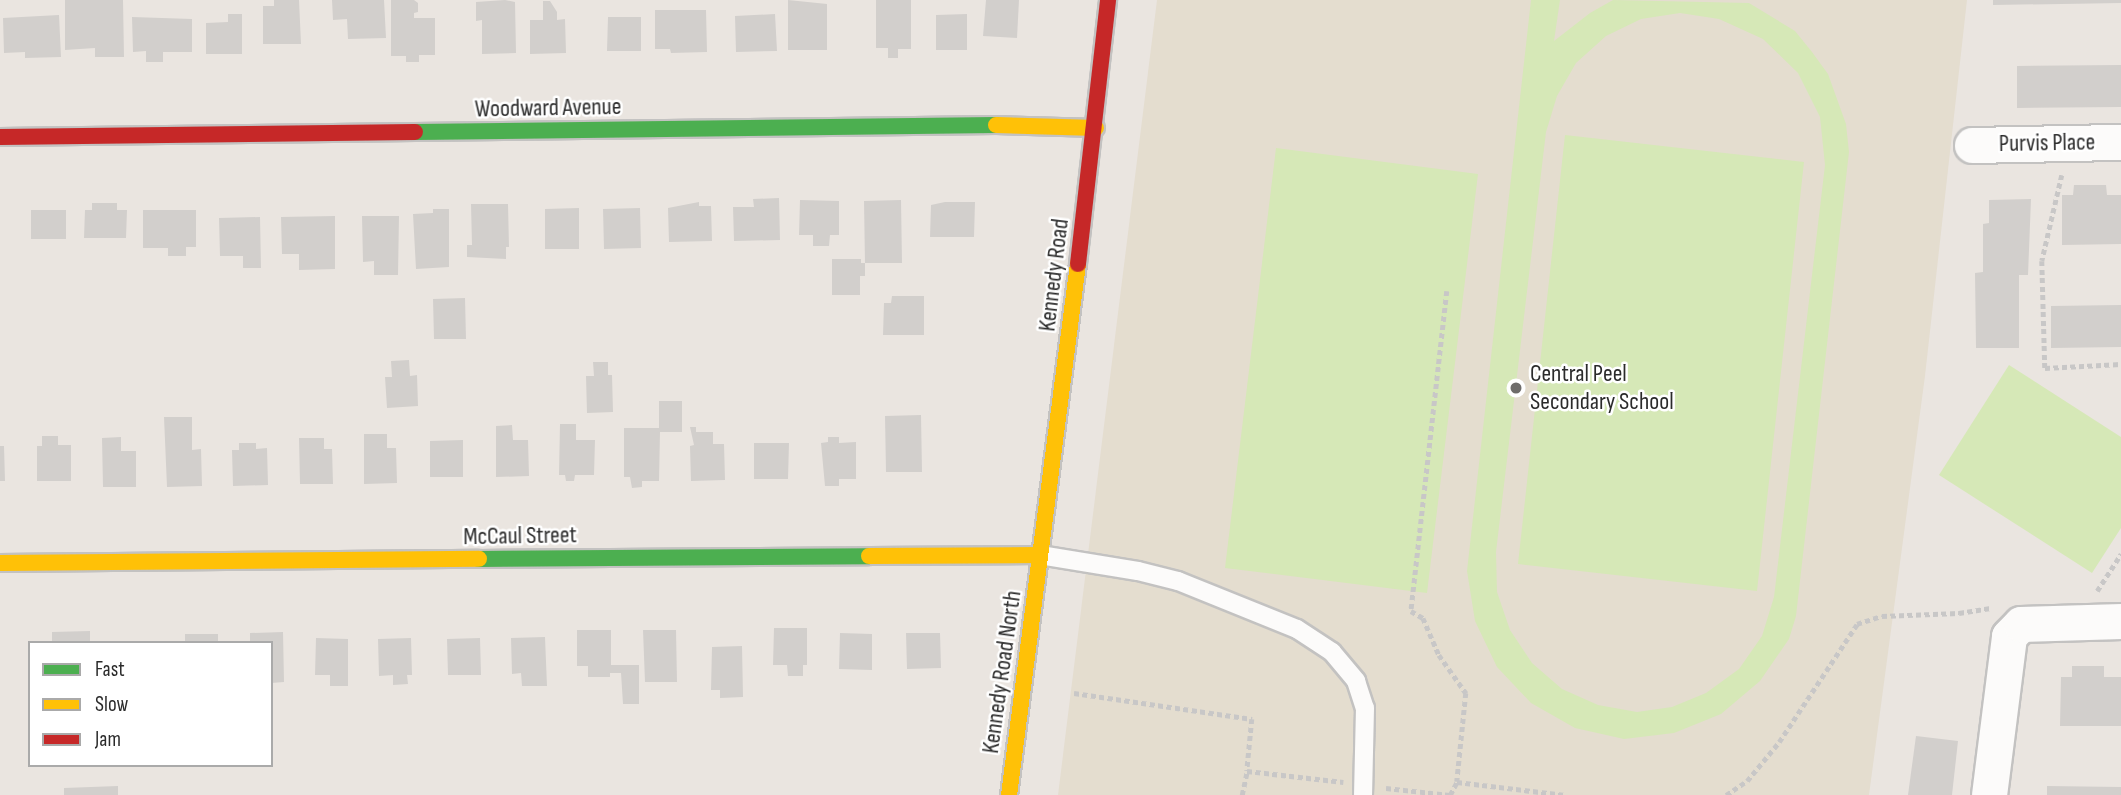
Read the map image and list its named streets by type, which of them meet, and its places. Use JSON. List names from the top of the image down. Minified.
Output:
{"streets":{"street":["Woodward Avenue","Purvis Place","Kennedy Road","McCaul Street","Kennedy Road North"]},"crossings":[["Woodward Avenue","Kennedy Road"],["Kennedy Road","McCaul Street"],["Kennedy Road","Kennedy Road North"],["McCaul Street","Kennedy Road North"]],"places":["Central Peel Secondary School"],"legend":["Fast","Slow","Jam"]}
